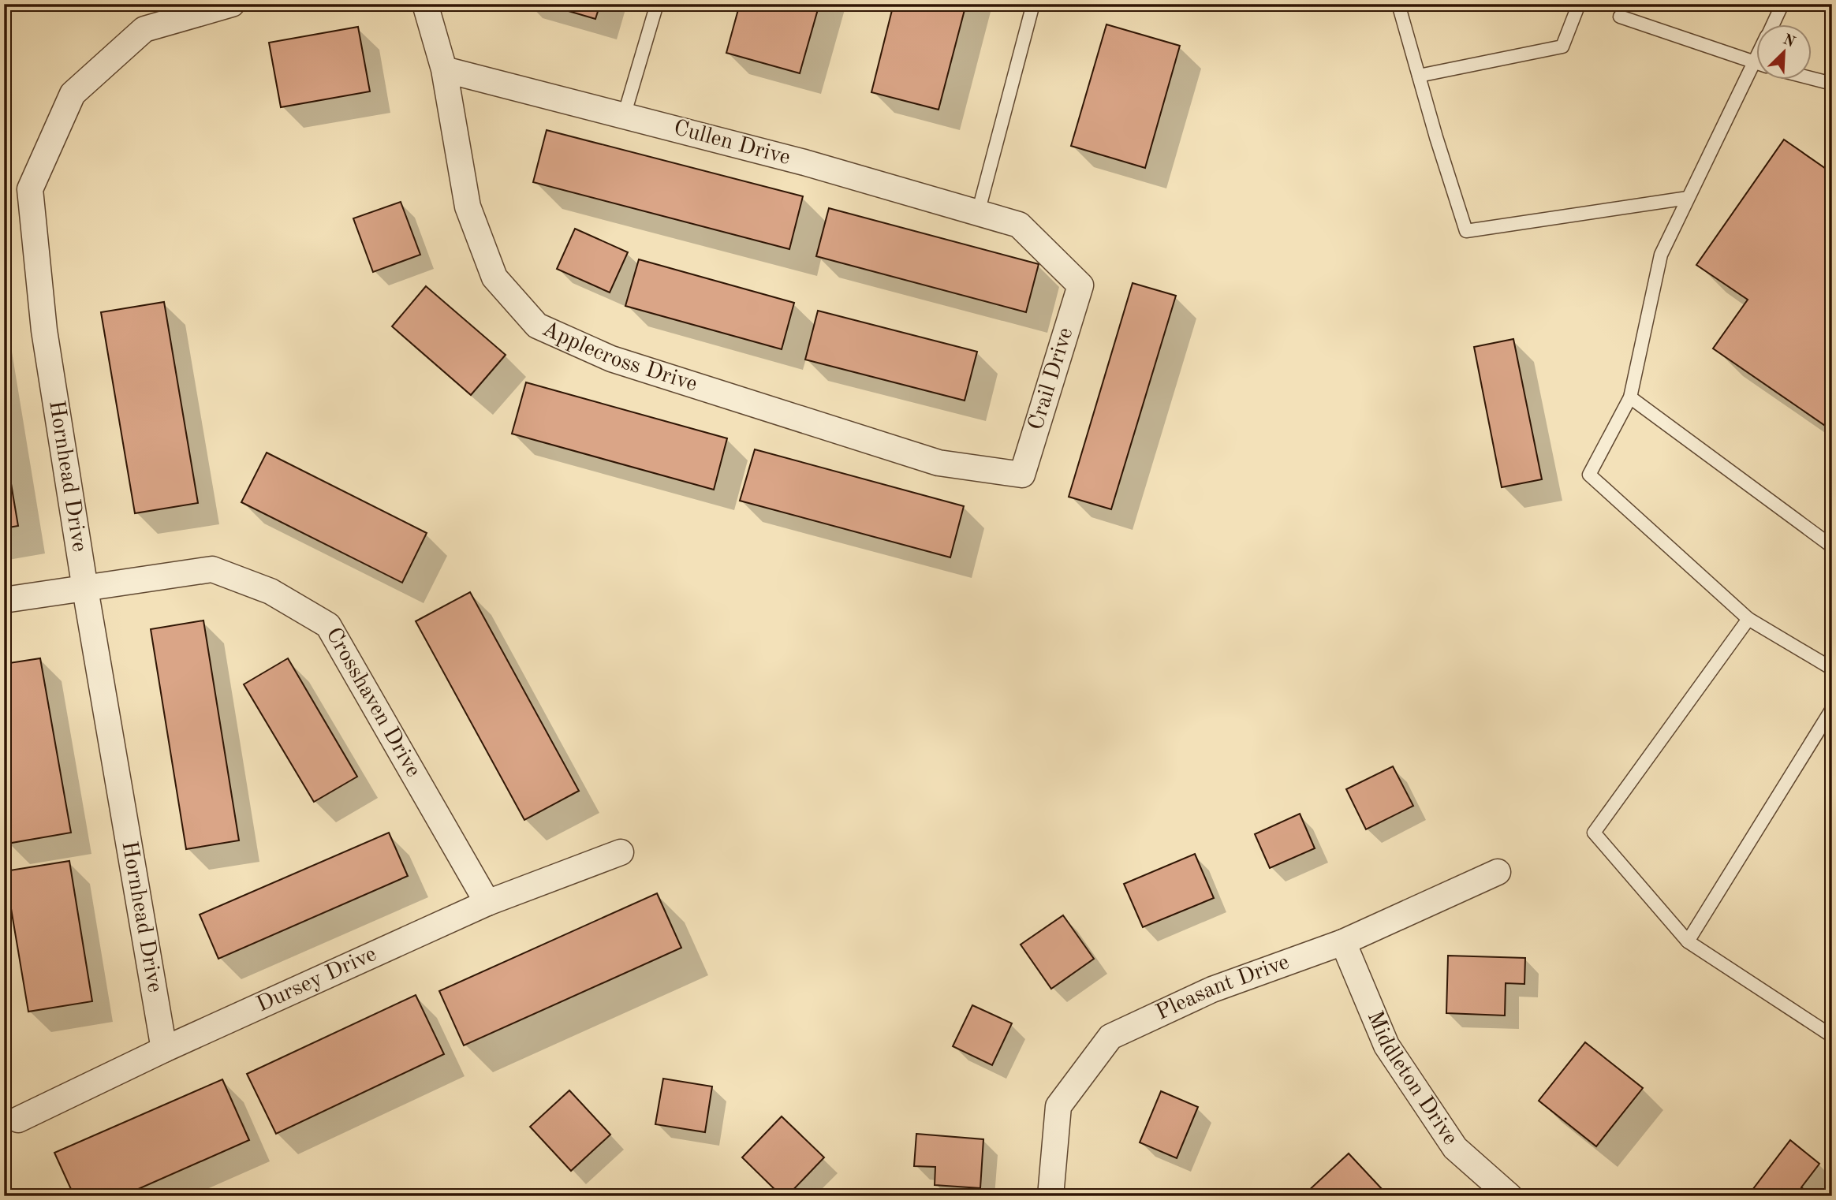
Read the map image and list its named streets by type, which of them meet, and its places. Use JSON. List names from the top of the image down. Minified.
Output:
{"streets":{"street":["Cullen Drive","Applecross Drive","Crail Drive","Hornhead Drive","Crosshaven Drive","Dursey Drive","Pleasant Drive","Middleton Drive"]},"crossings":[["Cullen Drive","Applecross Drive"],["Cullen Drive","Crail Drive"],["Applecross Drive","Crail Drive"],["Hornhead Drive","Crosshaven Drive"],["Hornhead Drive","Dursey Drive"],["Crosshaven Drive","Dursey Drive"],["Pleasant Drive","Middleton Drive"]],"north":"top right"}
